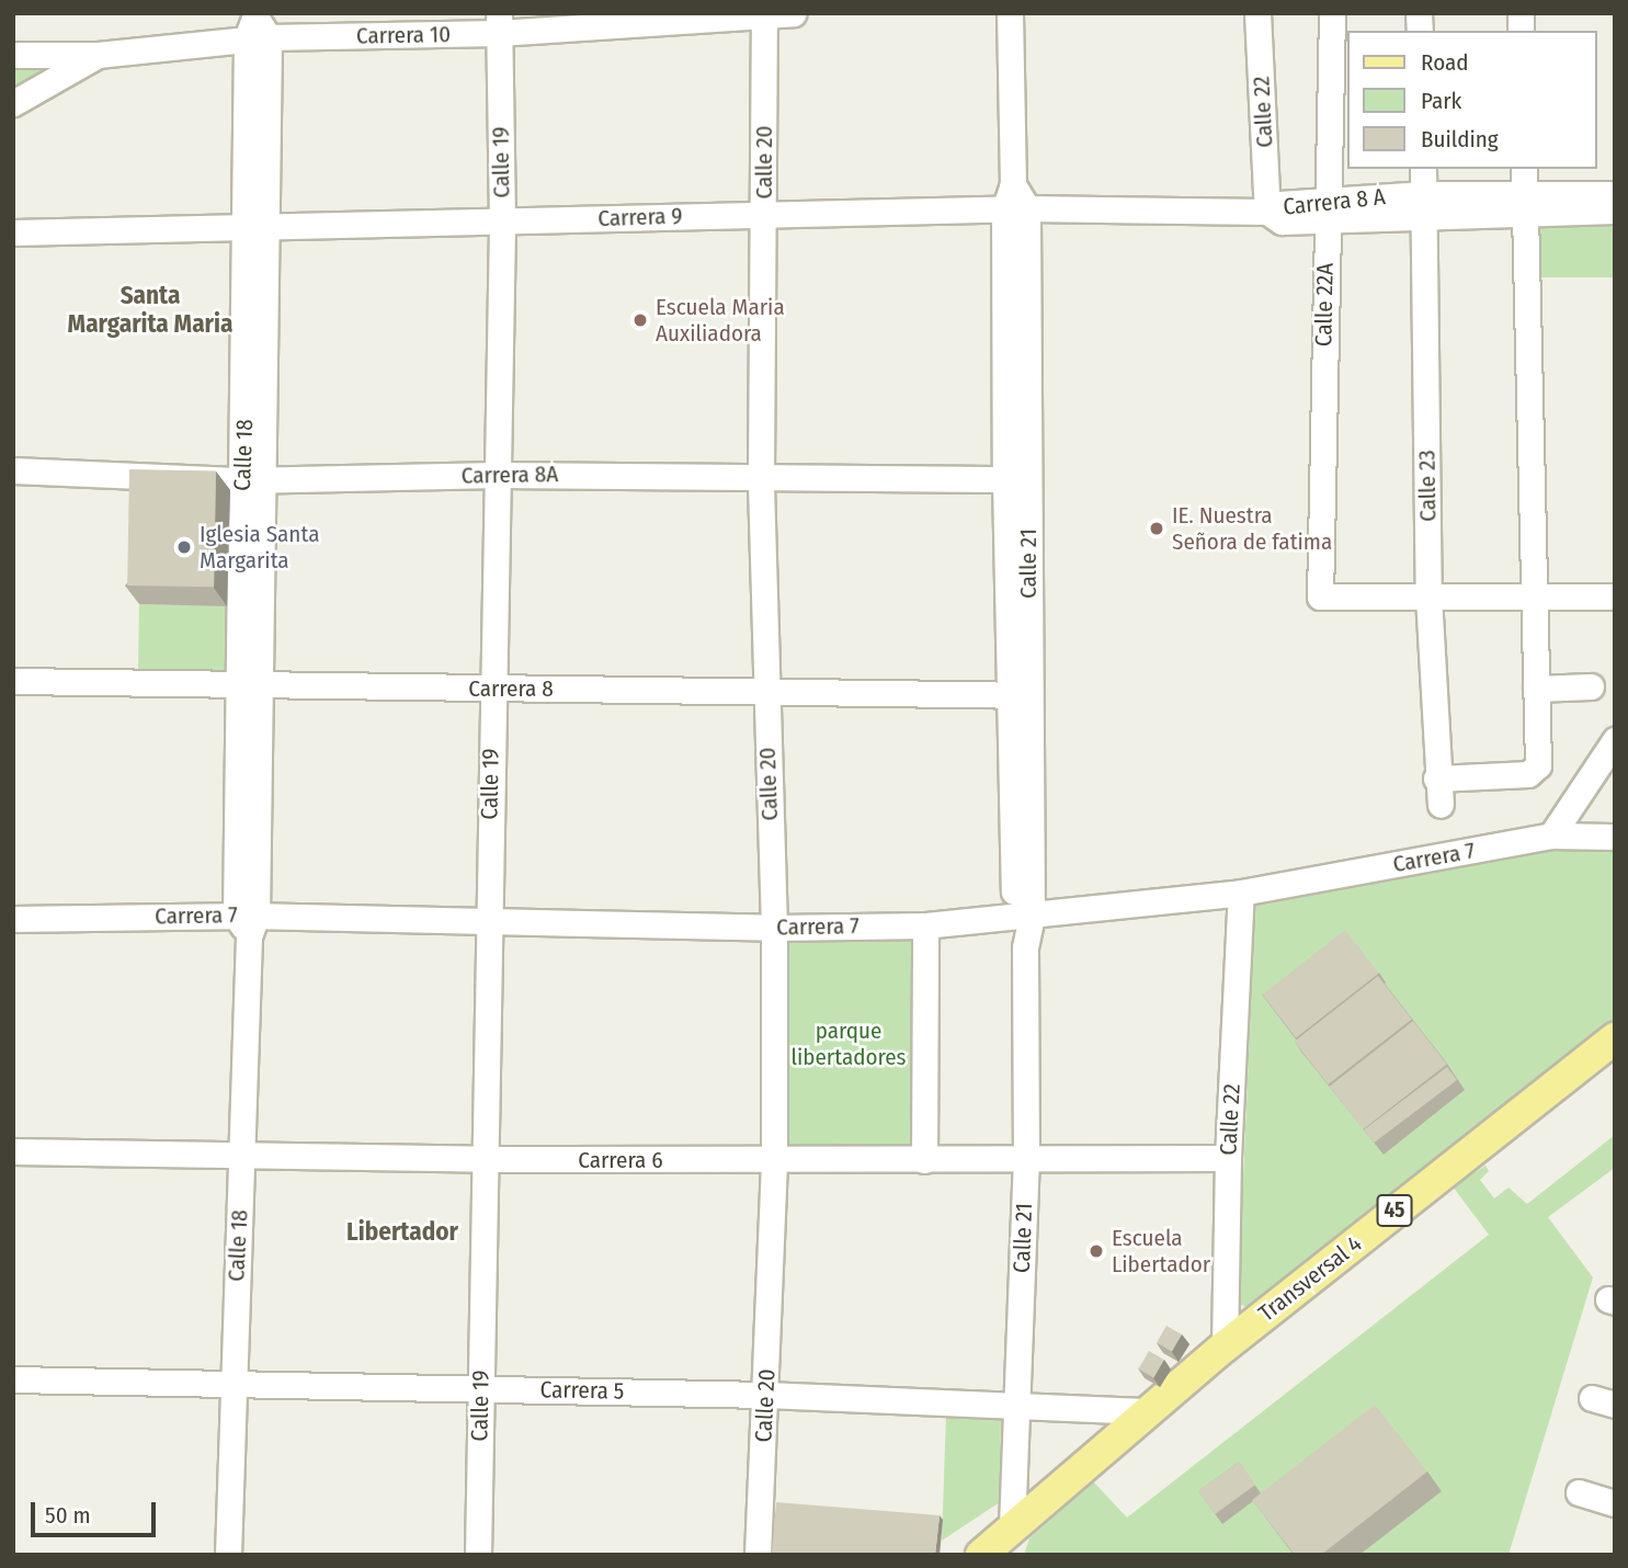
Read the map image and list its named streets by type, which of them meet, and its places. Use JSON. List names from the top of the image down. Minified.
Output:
{"streets":{"main road":["45","Transversal 4"],"street":["Carrera 10","Calle 22","Calle 19","Calle 20","Carrera 8 A","Carrera 9","Calle 22A","Calle 18","Carrera 8A","Calle 23","Calle 21","Carrera 8","Carrera 7","Carrera 6","Carrera 5"]},"crossings":[["Carrera 10","Calle 19"],["Carrera 10","Calle 20"],["Carrera 10","Calle 18"],["Calle 22","Carrera 8 A"],["Calle 22","Carrera 9"],["Calle 22","Carrera 7"],["Calle 22","Carrera 6"],["Calle 22","Transversal 4"],["Calle 19","Carrera 9"],["Calle 19","Carrera 8A"],["Calle 19","Carrera 8"],["Calle 19","Carrera 7"],["Calle 19","Carrera 6"],["Calle 19","Carrera 5"],["Calle 20","Carrera 9"],["Calle 20","Carrera 8A"],["Calle 20","Carrera 8"],["Calle 20","Carrera 7"],["Calle 20","Carrera 6"],["Calle 20","Carrera 5"],["Carrera 8 A","Carrera 9"],["Carrera 8 A","Calle 22A"],["Carrera 8 A","Calle 23"],["Carrera 9","Calle 18"],["Carrera 9","Calle 21"],["Calle 22A","Calle 23"],["Calle 18","Carrera 8A"],["Calle 18","Carrera 8"],["Calle 18","Carrera 7"],["Calle 18","Carrera 6"],["Calle 18","Carrera 5"],["Carrera 8A","Calle 21"],["Calle 21","Carrera 8"],["Calle 21","Carrera 7"],["Calle 21","Carrera 6"],["Calle 21","45"],["Calle 21","Transversal 4"],["Calle 21","Carrera 5"],["45","Transversal 4"],["Transversal 4","Carrera 5"]],"districts":["Santa Margarita Maria","Libertador"],"parks":["parque libertadores"],"places":["Escuela Maria Auxiliadora","IE. Nuestra Señora de fatima","Iglesia Santa Margarita","Escuela Libertador"],"legend":["Road","Park","Building"],"scale_bar":"50 m"}
